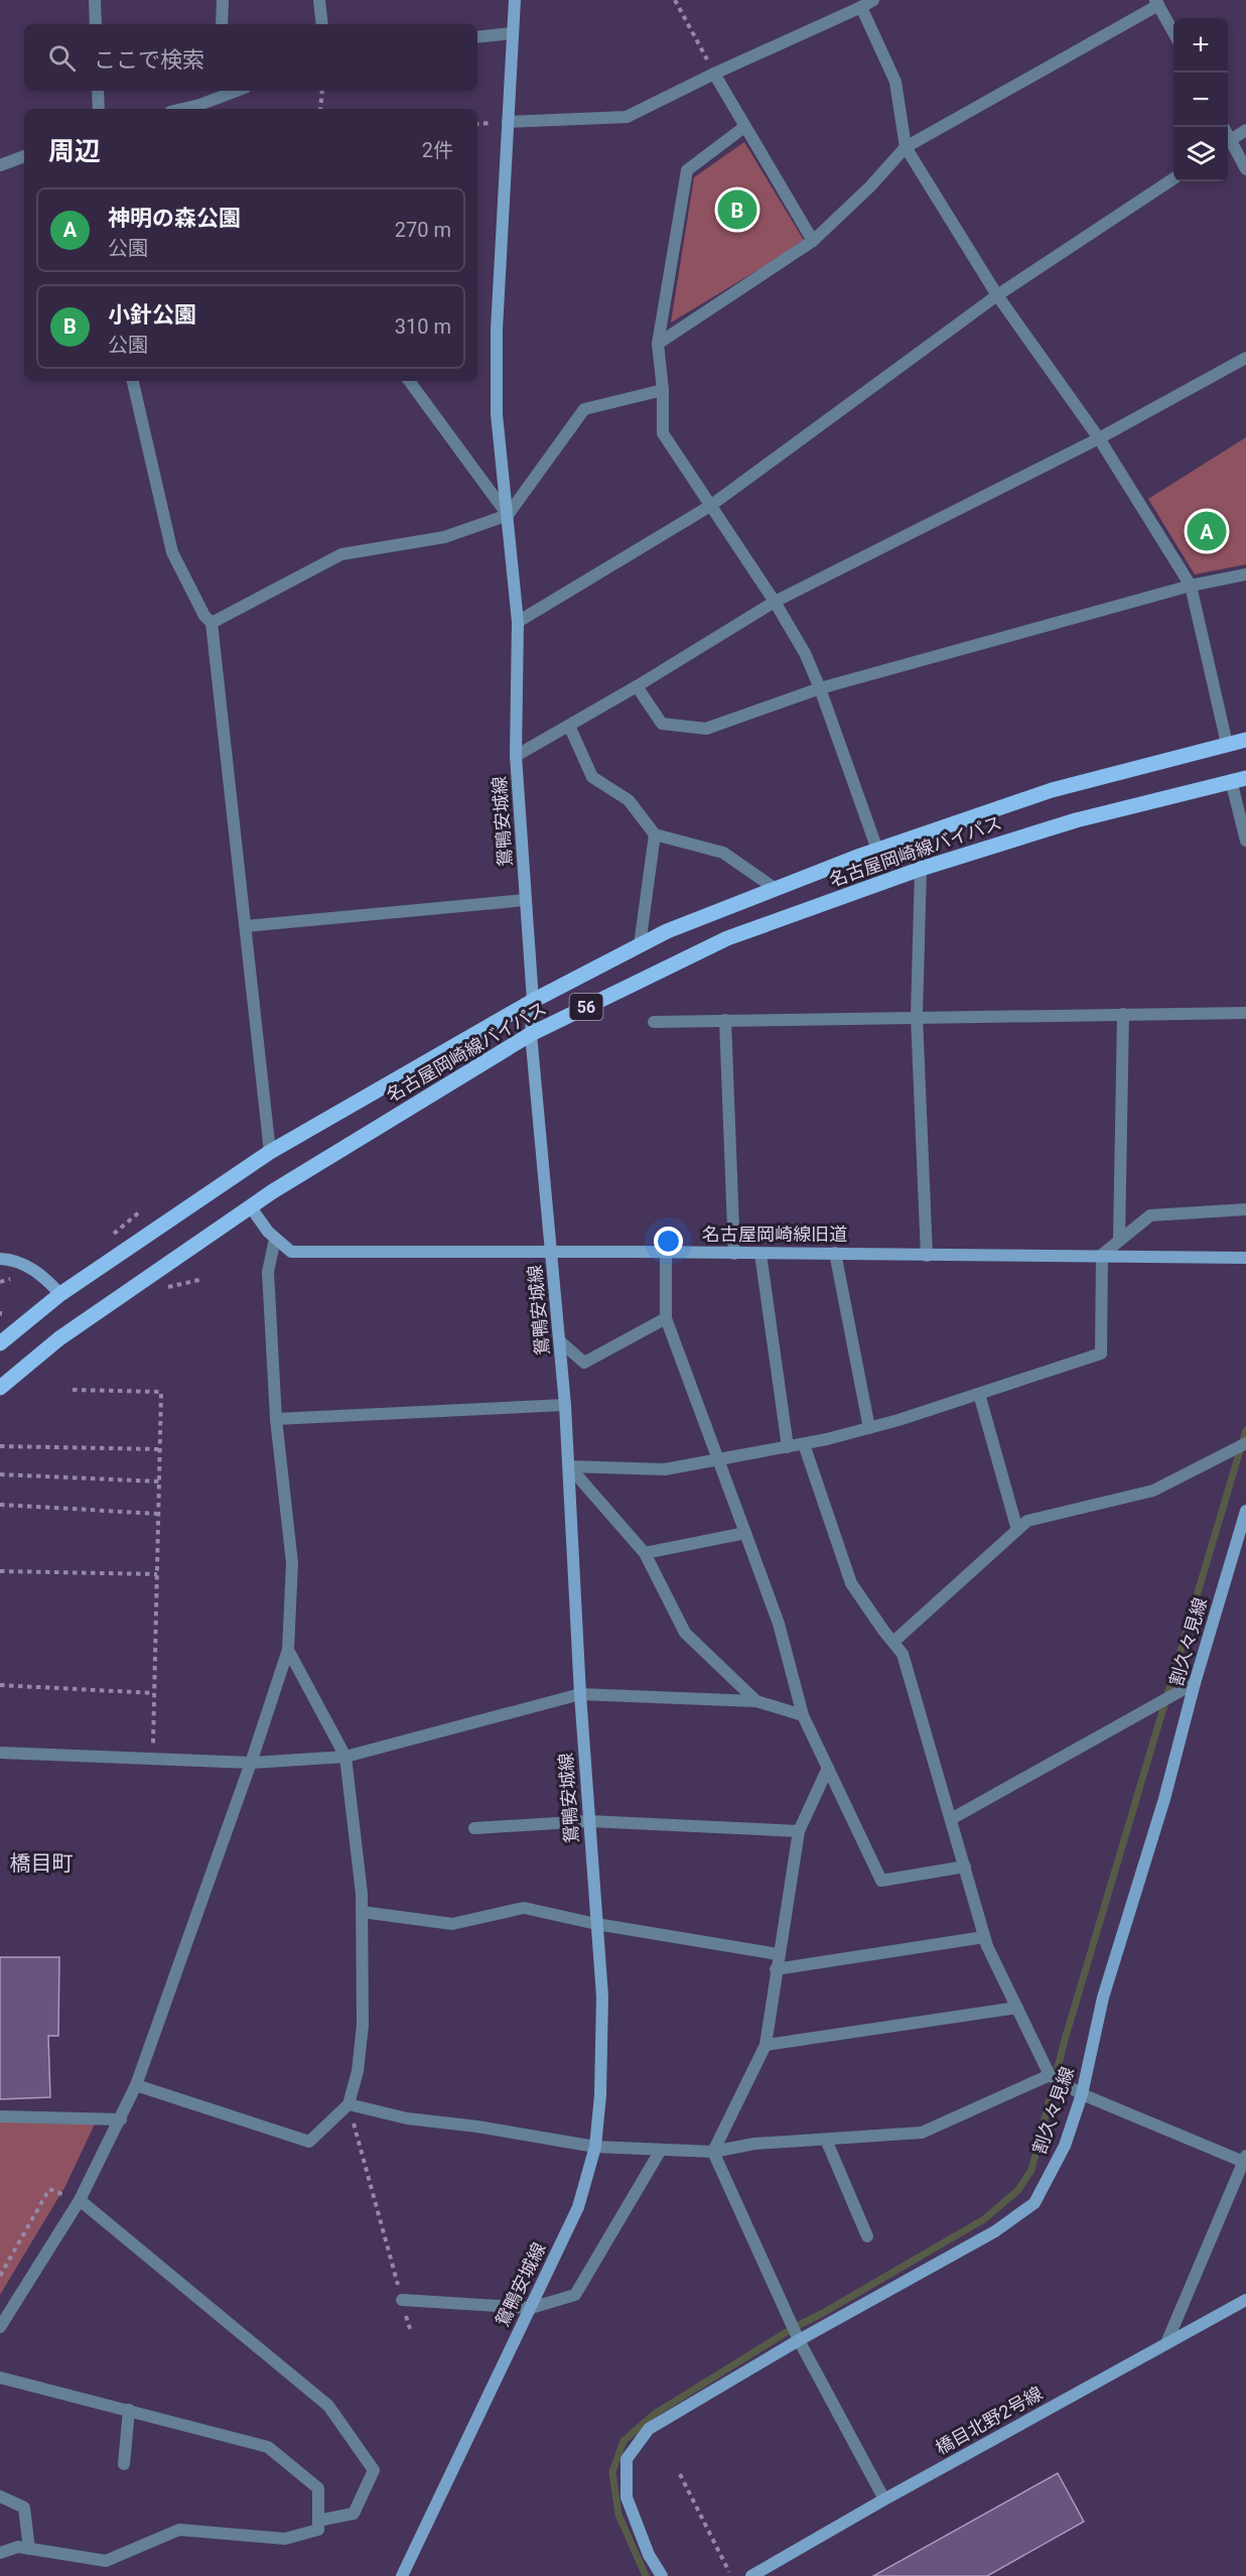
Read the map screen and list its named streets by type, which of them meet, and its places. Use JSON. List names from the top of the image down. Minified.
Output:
{"streets":{"main road":["名古屋岡崎線バイパス","56"],"street":["鴛鴨安城線","名古屋岡崎線旧道","割久々見線","橋目北野2号線"]},"crossings":[["鴛鴨安城線","名古屋岡崎線バイパス"],["鴛鴨安城線","名古屋岡崎線旧道"],["名古屋岡崎線バイパス","名古屋岡崎線旧道"]],"districts":["橋目町"],"page":{"map_buttons":["+","−"],"search":"ここで検索","heading":["周辺","2件"],"pins":["B","A"],"list":[{"mark":"A","name":"神明の森公園","note":"公園","value":"270 m"},{"mark":"B","name":"小針公園","note":"公園","value":"310 m"}]}}
